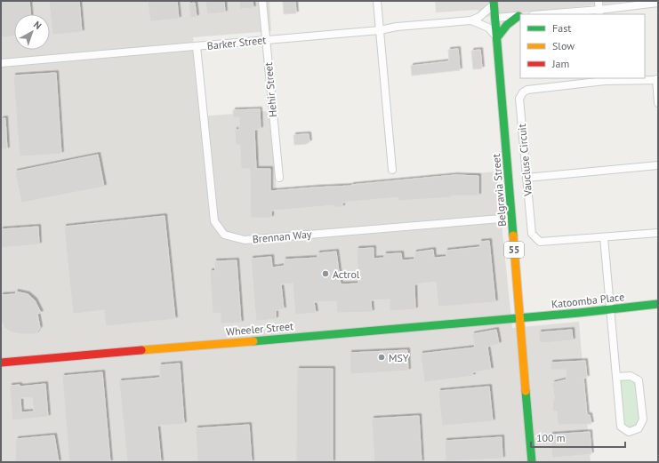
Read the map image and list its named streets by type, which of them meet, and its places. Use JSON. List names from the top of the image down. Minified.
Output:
{"streets":{"street":["Barker Street","Hehir Street","Vaucluse Circuit","Belgravia Street","Brennan Way","55","Katoomba Place","Wheeler Street"]},"crossings":[["Barker Street","Hehir Street"],["Barker Street","Belgravia Street"],["Barker Street","Brennan Way"],["Belgravia Street","Brennan Way"],["Belgravia Street","Katoomba Place"],["Belgravia Street","Wheeler Street"],["Katoomba Place","Wheeler Street"]],"places":["Actrol","MSY"],"legend":["Fast","Slow","Jam"],"scale_bar":"100 m","north":"top right"}
